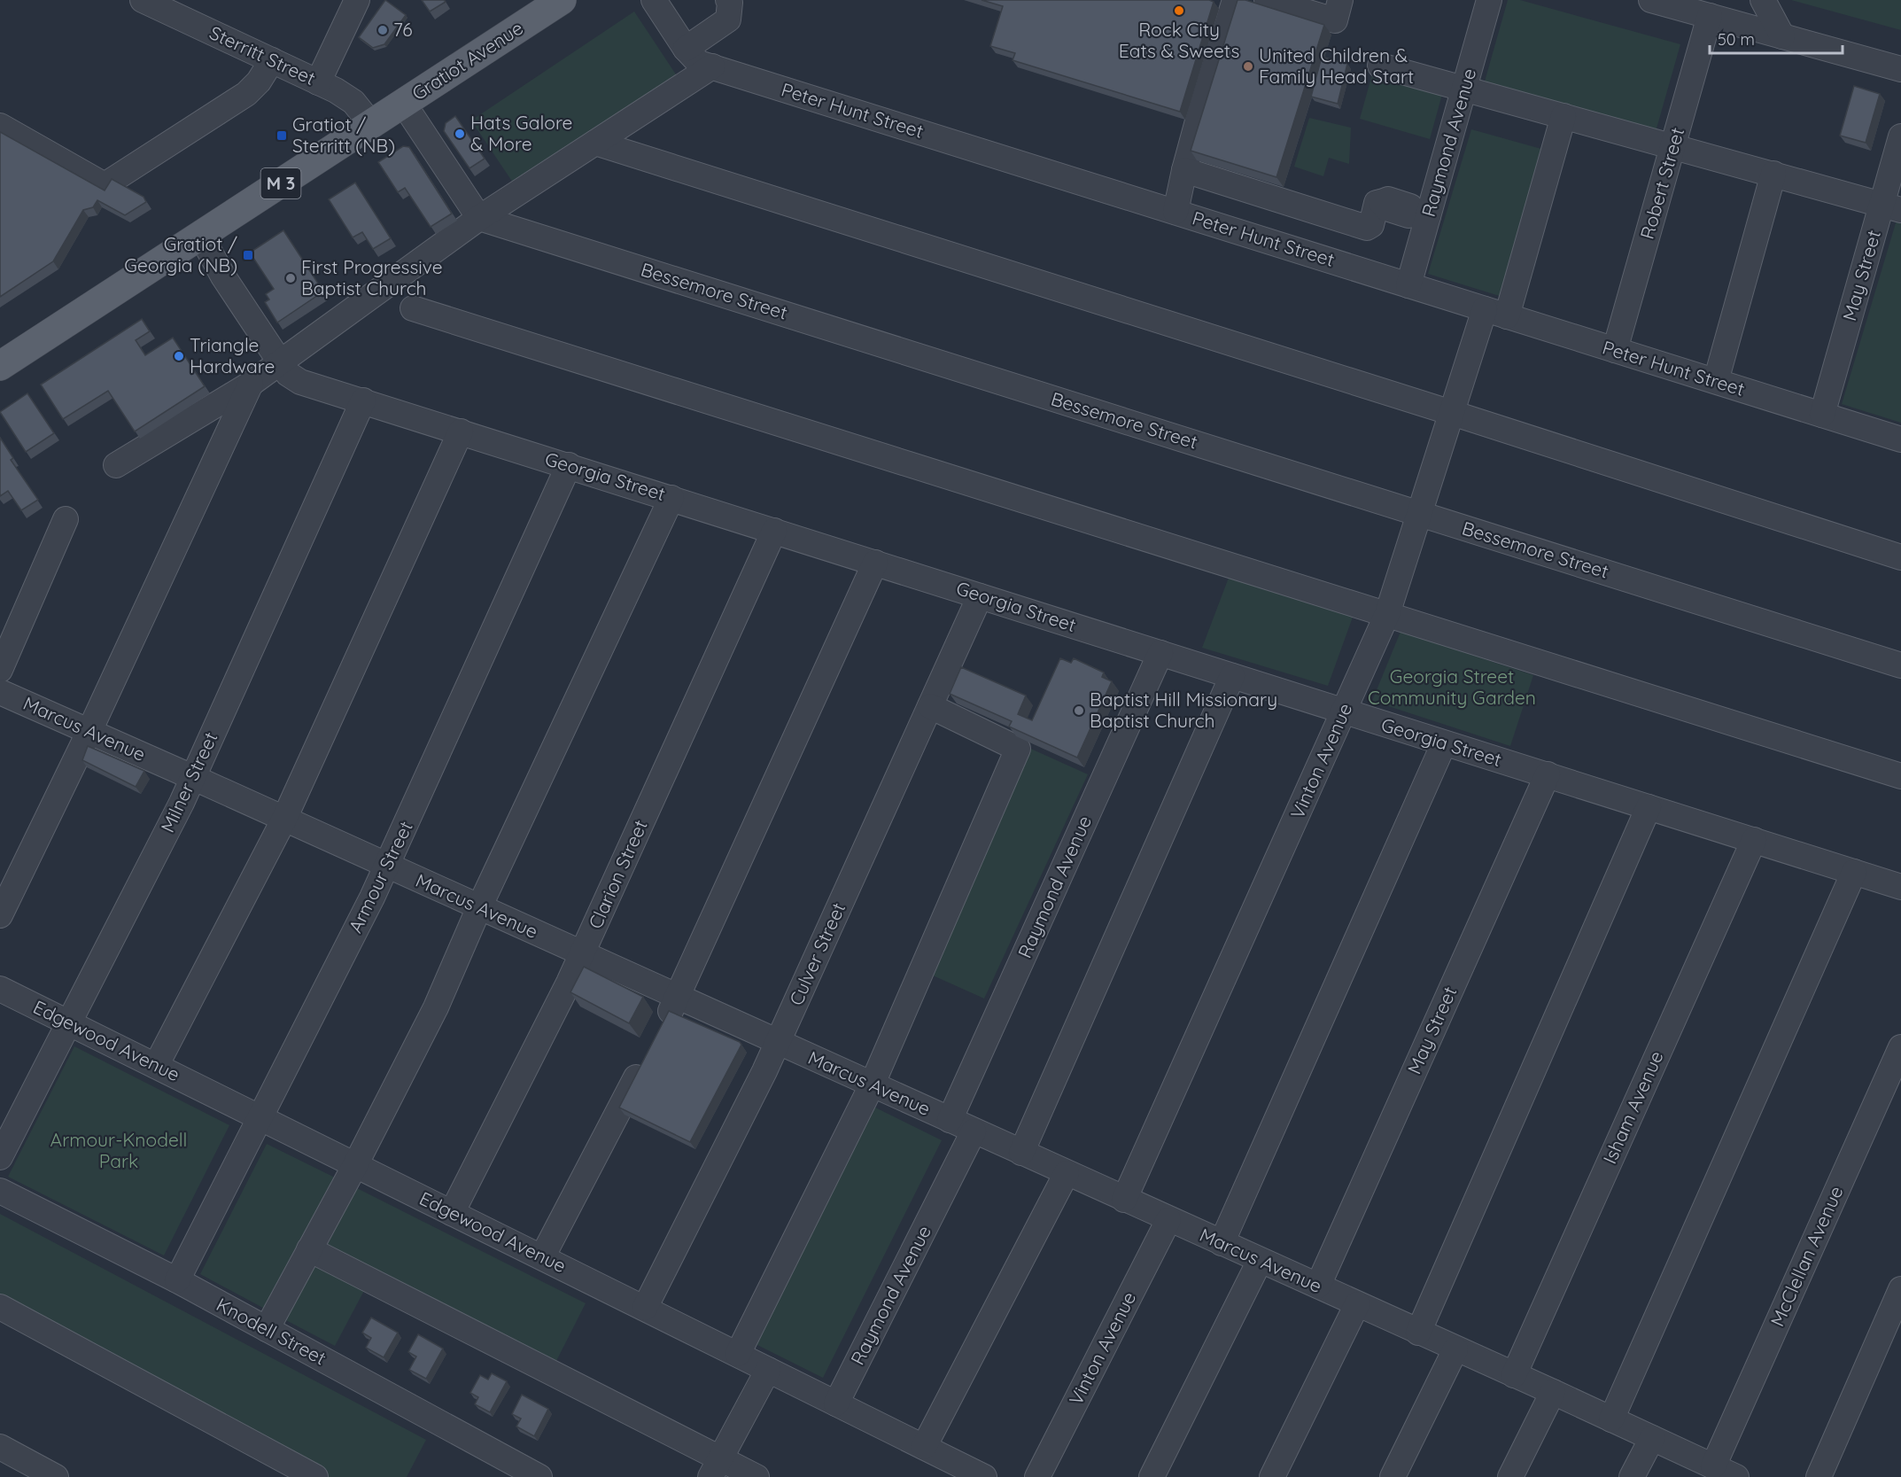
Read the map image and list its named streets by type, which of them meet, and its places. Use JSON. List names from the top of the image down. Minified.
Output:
{"streets":{"main road":["Gratiot Avenue","M 3"],"street":["Sterritt Street","Peter Hunt Street","Raymond Avenue","Robert Street","May Street","Bessemore Street","Georgia Street","Marcus Avenue","Vinton Avenue","Milner Street","Clarion Street","Armour Street","Culver Street","Edgewood Avenue","Isham Avenue","McClellan Avenue","Knodell Street"]},"crossings":[["Sterritt Street","Gratiot Avenue"],["Gratiot Avenue","Georgia Street"],["Peter Hunt Street","Raymond Avenue"],["Peter Hunt Street","Robert Street"],["Peter Hunt Street","May Street"],["Peter Hunt Street","Vinton Avenue"],["Raymond Avenue","Georgia Street"],["Raymond Avenue","Marcus Avenue"],["Raymond Avenue","Edgewood Avenue"],["May Street","Georgia Street"],["May Street","Marcus Avenue"],["Bessemore Street","Vinton Avenue"],["Georgia Street","Vinton Avenue"],["Georgia Street","Milner Street"],["Georgia Street","Clarion Street"],["Georgia Street","Armour Street"],["Georgia Street","Culver Street"],["Georgia Street","Isham Avenue"],["Marcus Avenue","Vinton Avenue"],["Marcus Avenue","Milner Street"],["Marcus Avenue","Clarion Street"],["Marcus Avenue","Armour Street"],["Marcus Avenue","Culver Street"],["Marcus Avenue","Isham Avenue"],["Marcus Avenue","McClellan Avenue"],["Milner Street","Edgewood Avenue"],["Clarion Street","Edgewood Avenue"],["Armour Street","Edgewood Avenue"],["Armour Street","Knodell Street"],["Culver Street","Edgewood Avenue"]],"parks":["Georgia Street Community Garden","Armour-Knodell Park"],"places":{"other":["Rock City Eats & Sweets","76","United Children & Family Head Start","Hats Galore & More","First Progressive Baptist Church","Triangle Hardware","Baptist Hill Missionary Baptist Church"],"transit":["Gratiot / Sterritt (NB)","Gratiot / Georgia (NB)"]},"scale_bar":"50 m"}
